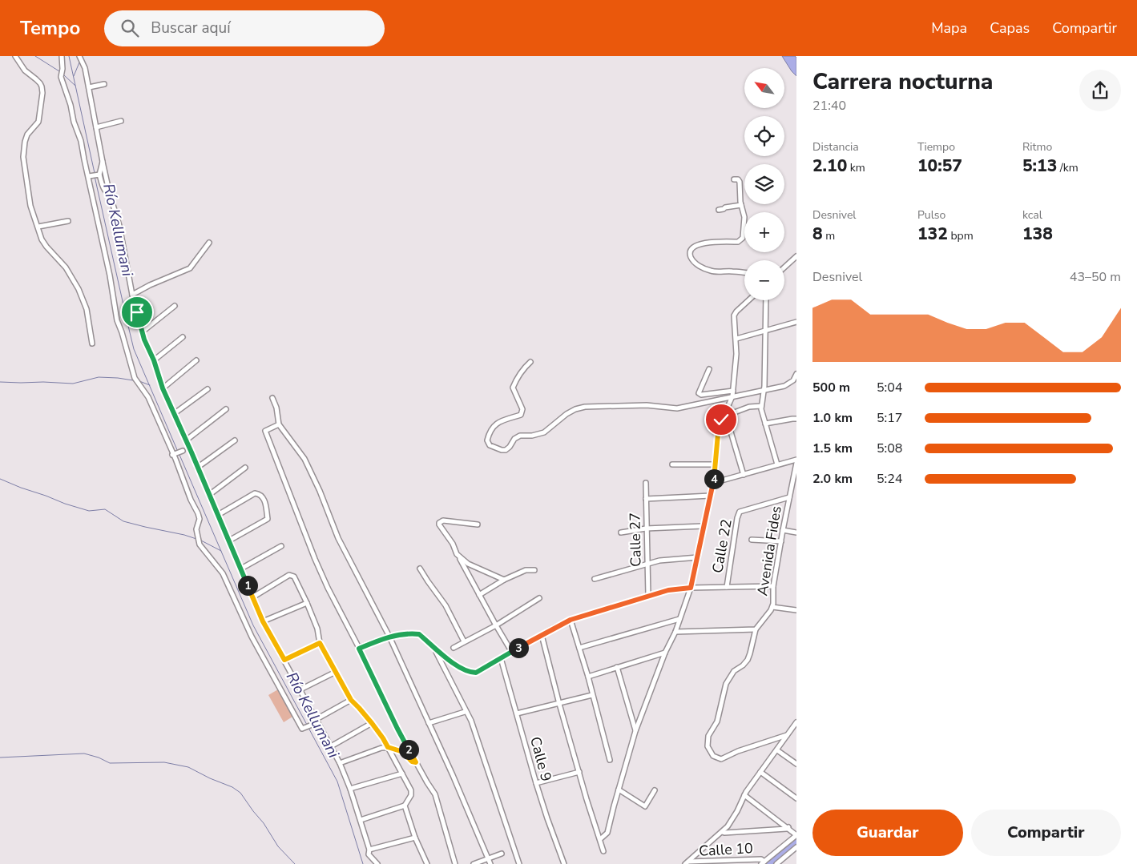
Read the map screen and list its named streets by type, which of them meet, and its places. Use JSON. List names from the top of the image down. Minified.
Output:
{"streets":{"street":["Calle 27","Calle 22","Avenida Fides","Calle 9","Calle 10"]},"crossings":[["Calle 22","Avenida Fides"]],"water":["Río Kellumani"],"north":"top left","page":{"header":"Tempo","search":"Buscar aquí","nav":["Mapa","Capas","Compartir"],"heading":["Carrera nocturna","21:40"],"map_buttons":["+","−"],"stats":[["Distancia","2.10 km"],["Tiempo","10:57"],["Ritmo","5:13 /km"],["Desnivel","8 m"],["Pulso","132 bpm"],["kcal","138"]],"chart":["Desnivel","43–50 m"],"list":[{"name":"500 m","note":"5:04"},{"name":"1.0 km","note":"5:17"},{"name":"1.5 km","note":"5:08"},{"name":"2.0 km","note":"5:24"}],"pins":["4","1","3","2"],"buttons":["Guardar","Compartir"]}}
